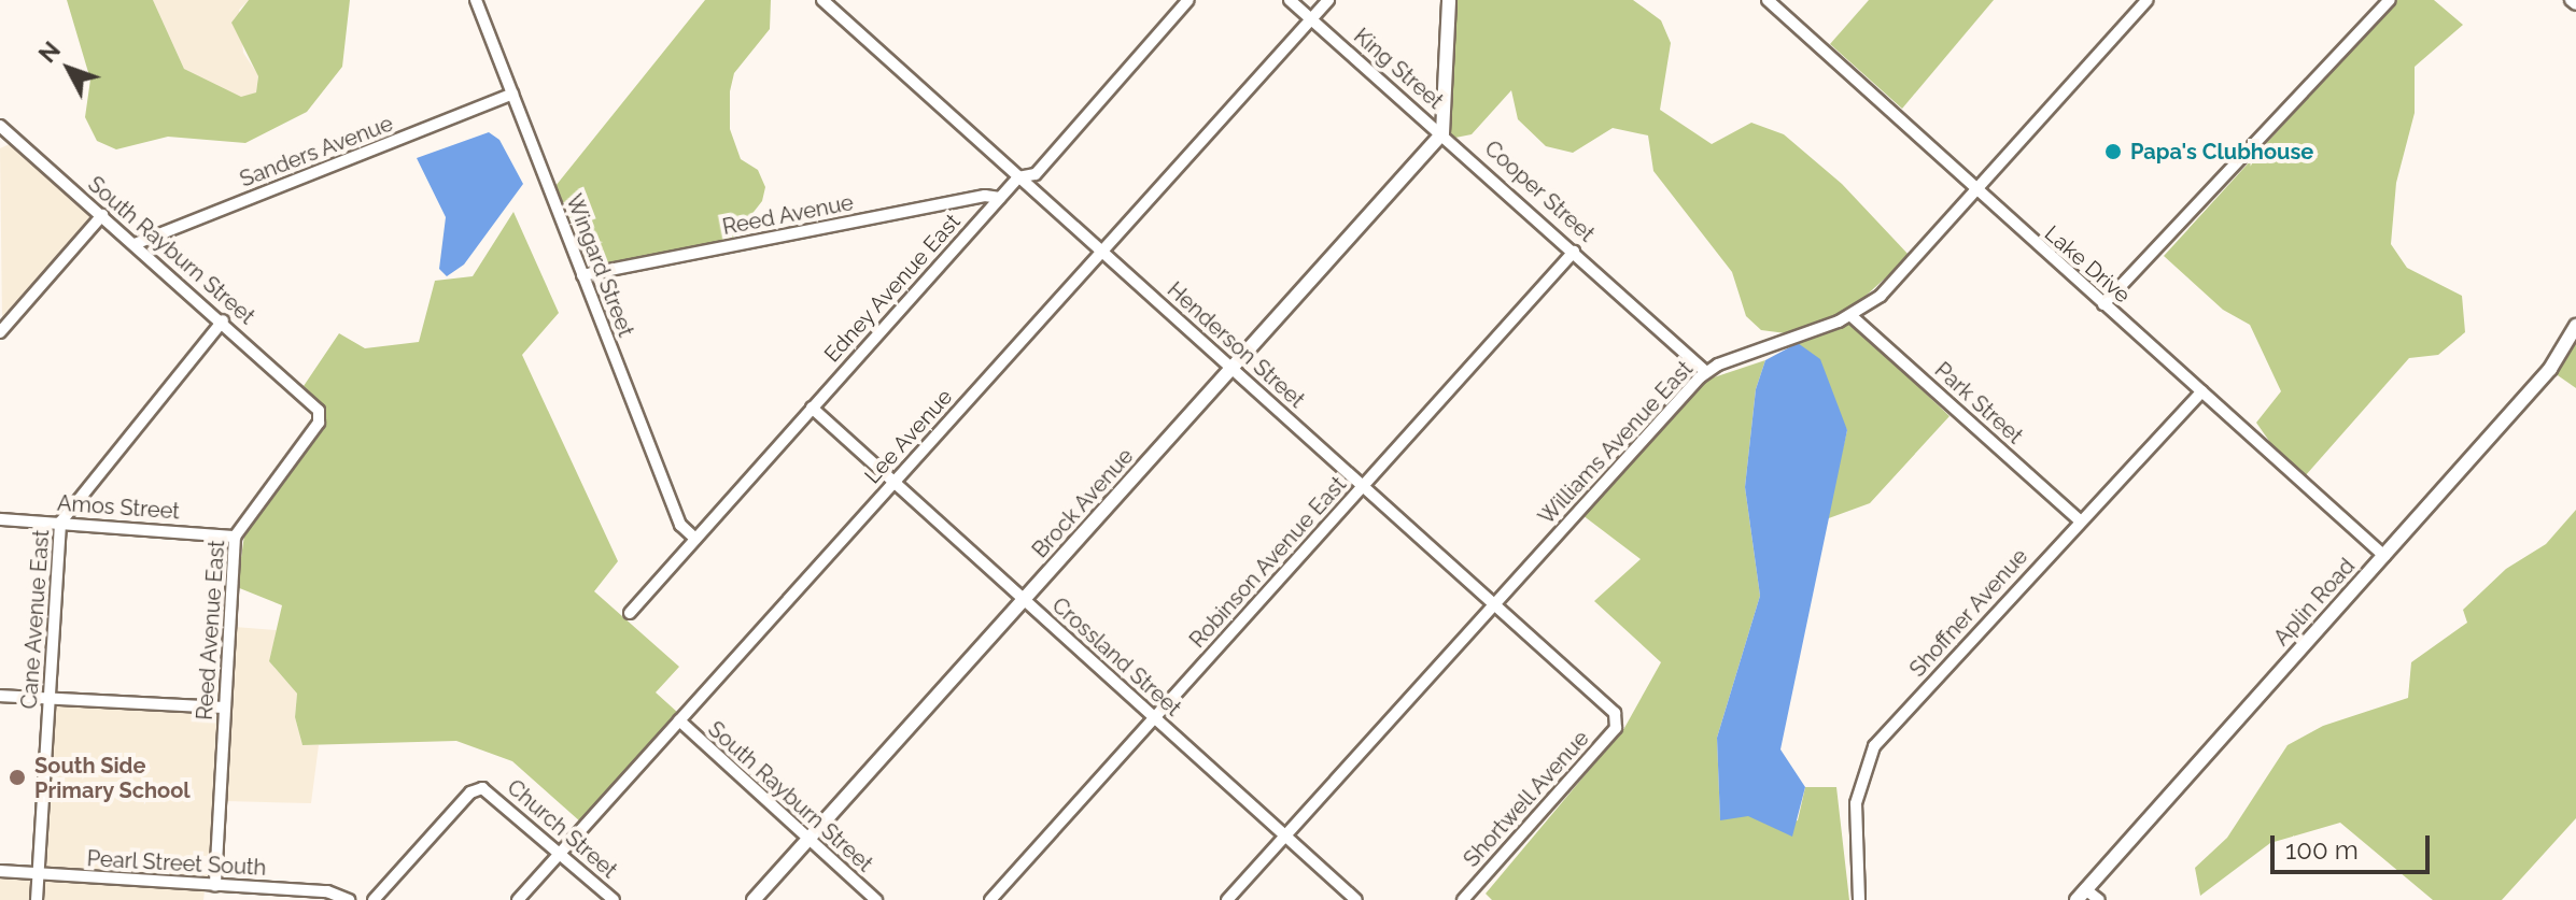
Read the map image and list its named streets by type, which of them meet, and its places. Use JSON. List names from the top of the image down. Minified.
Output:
{"streets":{"street":["King Street","Sanders Avenue","Cooper Street","Reed Avenue","South Rayburn Street","Lake Drive","Wingard Street","Edney Avenue East","Henderson Street","Park Street","Lee Avenue","Williams Avenue East","Brock Avenue","Amos Street","Robinson Avenue East","Aplin Road","Shoffner Avenue","Cane Avenue East","Reed Avenue East","Crossland Street","Shortwell Avenue","Church Street","Pearl Street South"]},"crossings":[["King Street","Cooper Street"],["King Street","Lee Avenue"],["King Street","Brock Avenue"],["Sanders Avenue","South Rayburn Street"],["Sanders Avenue","Wingard Street"],["Cooper Street","Williams Avenue East"],["Cooper Street","Brock Avenue"],["Cooper Street","Robinson Avenue East"],["Reed Avenue","Wingard Street"],["Reed Avenue","Edney Avenue East"],["South Rayburn Street","Lee Avenue"],["South Rayburn Street","Brock Avenue"],["South Rayburn Street","Cane Avenue East"],["South Rayburn Street","Reed Avenue East"],["Lake Drive","Williams Avenue East"],["Lake Drive","Aplin Road"],["Lake Drive","Shoffner Avenue"],["Wingard Street","Edney Avenue East"],["Edney Avenue East","Henderson Street"],["Edney Avenue East","Crossland Street"],["Henderson Street","Lee Avenue"],["Henderson Street","Williams Avenue East"],["Henderson Street","Brock Avenue"],["Henderson Street","Robinson Avenue East"],["Henderson Street","Shortwell Avenue"],["Park Street","Williams Avenue East"],["Park Street","Shoffner Avenue"],["Lee Avenue","Crossland Street"],["Lee Avenue","Church Street"],["Williams Avenue East","Crossland Street"],["Brock Avenue","Crossland Street"],["Amos Street","Cane Avenue East"],["Amos Street","Reed Avenue East"],["Robinson Avenue East","Crossland Street"],["Cane Avenue East","Pearl Street South"],["Reed Avenue East","Pearl Street South"]],"places":["Papa's Clubhouse","South Side Primary School"],"scale_bar":"100 m","north":"top left"}
